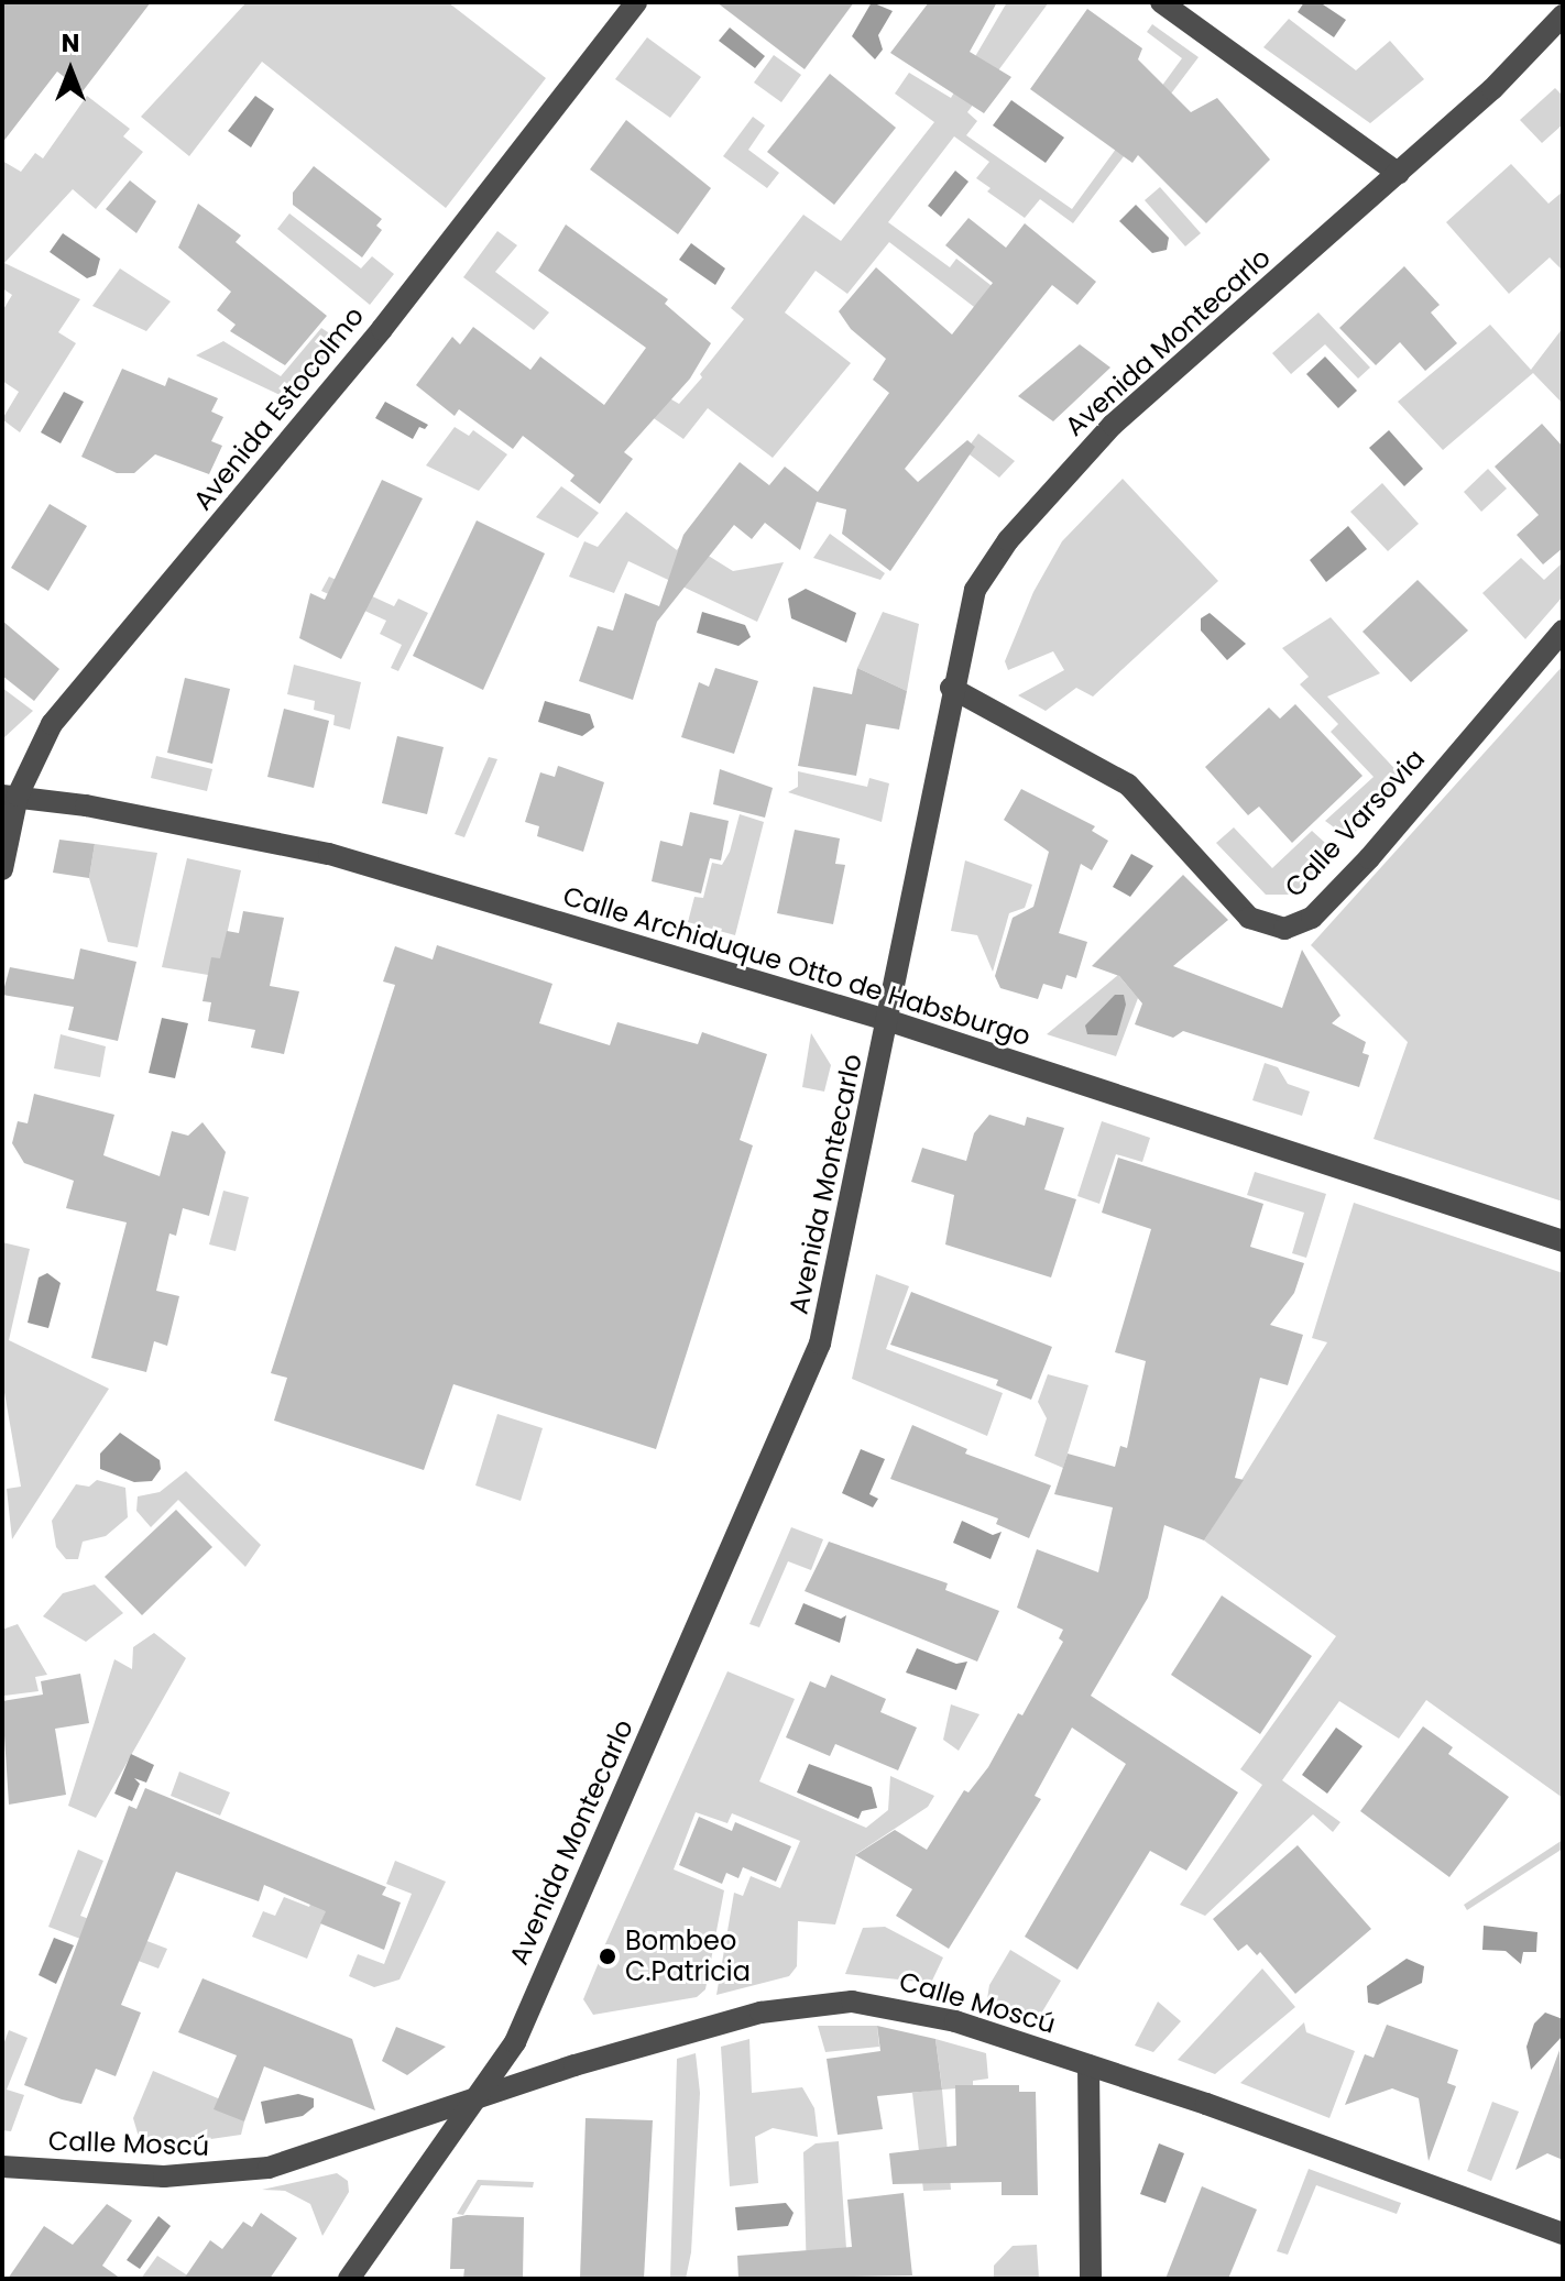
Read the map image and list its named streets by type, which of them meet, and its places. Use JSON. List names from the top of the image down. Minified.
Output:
{"streets":{"street":["Avenida Montecarlo","Avenida Estocolmo","Calle Varsovia","Calle Archiduque Otto de Habsburgo","Calle Moscú"]},"crossings":[["Avenida Montecarlo","Calle Varsovia"],["Avenida Montecarlo","Calle Archiduque Otto de Habsburgo"],["Avenida Montecarlo","Calle Moscú"],["Avenida Estocolmo","Calle Archiduque Otto de Habsburgo"]],"places":["Bombeo C.Patricia"],"north":"top"}
